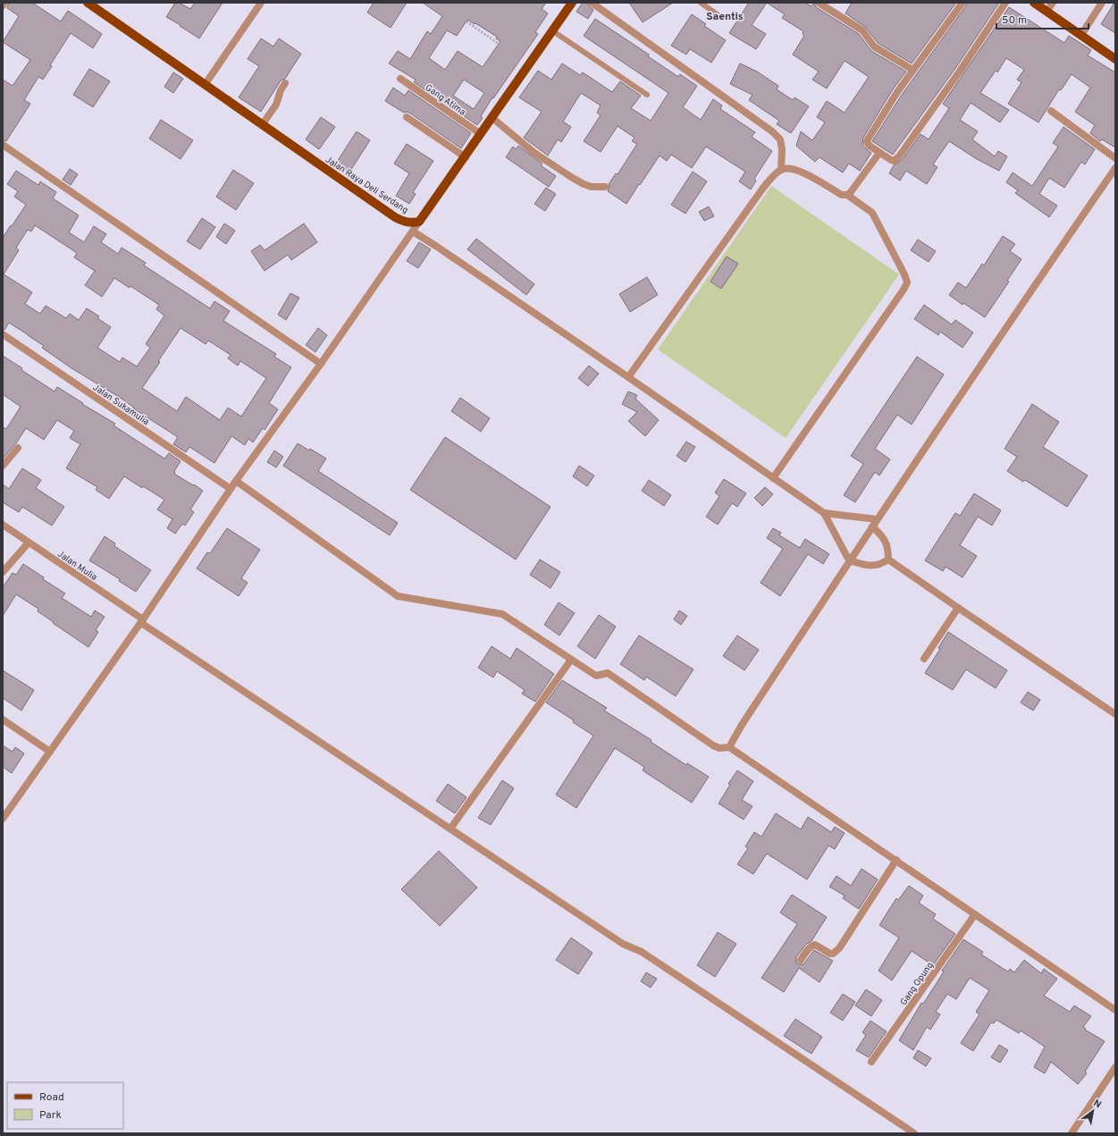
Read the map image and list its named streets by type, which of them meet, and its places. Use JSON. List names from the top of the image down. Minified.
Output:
{"streets":{"main road":["Jalan Raya Deli Serdang"],"street":["Gang Atima","Jalan Sukamulia","Jalan Mulia","Gang Opung"]},"districts":["Saentis"],"legend":["Road","Park"],"scale_bar":"50 m","north":"top right"}
